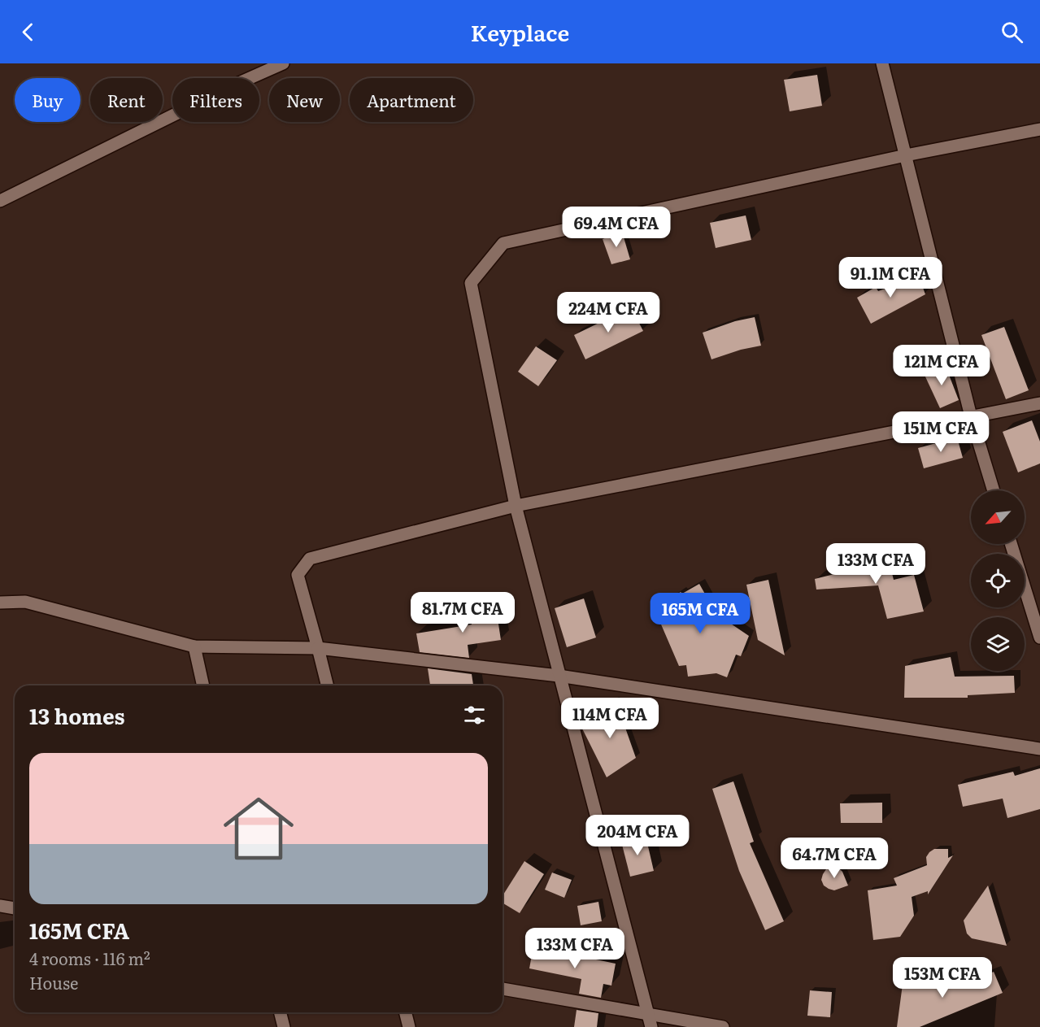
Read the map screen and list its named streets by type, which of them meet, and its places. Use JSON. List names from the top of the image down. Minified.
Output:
{"north":"bottom left","page":{"header":"Keyplace","chip":["Buy","Rent","Filters","New","Apartment"],"price":["69.4M CFA","91.1M CFA","224M CFA","121M CFA","151M CFA","133M CFA","81.7M CFA","165M CFA","114M CFA","204M CFA","64.7M CFA","133M CFA","153M CFA"],"heading":"13 homes","list":[{"name":"165M CFA","note":"4 rooms · 116 m² · House"}]}}
